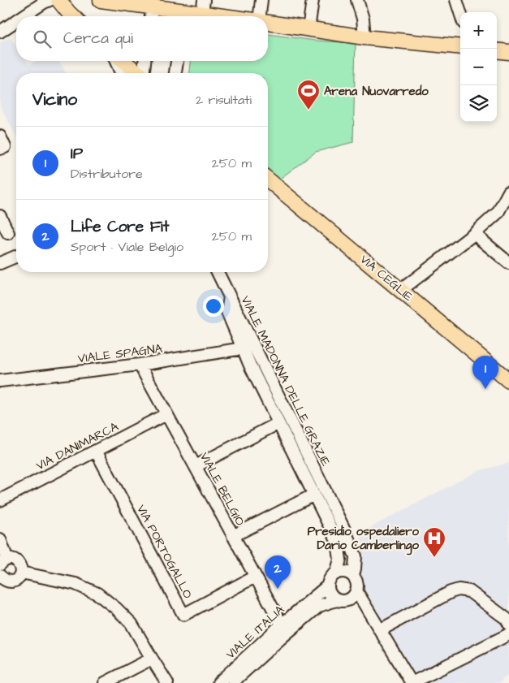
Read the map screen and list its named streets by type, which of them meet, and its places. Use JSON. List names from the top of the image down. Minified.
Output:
{"streets":{"main road":["VIA CEGLIE"],"street":["VIALE SPAGNA","VIALE MADONNA DELLE GRAZIE","VIA DANIMARCA","VIALE BELGIO","VIA PORTOGALLO","VIALE ITALIA"]},"crossings":[["VIALE SPAGNA","VIALE MADONNA DELLE GRAZIE"],["VIALE SPAGNA","VIALE BELGIO"],["VIALE MADONNA DELLE GRAZIE","VIALE ITALIA"],["VIA DANIMARCA","VIALE BELGIO"],["VIA DANIMARCA","VIA PORTOGALLO"],["VIALE BELGIO","VIA PORTOGALLO"],["VIALE BELGIO","VIALE ITALIA"]],"places":{"sports":["Arena Nuovarredo"],"hospital":["Presidio ospedaliero Dario Camberlingo"]},"page":{"map_buttons":["+","−"],"search":"Cerca qui","heading":["Vicino","2 risultati"],"list":[{"mark":"1","name":"IP","note":"Distributore","value":"250 m"},{"mark":"2","name":"Life Core Fit","note":"Sport · Viale Belgio","value":"250 m"}],"pins":["1","2"]}}
